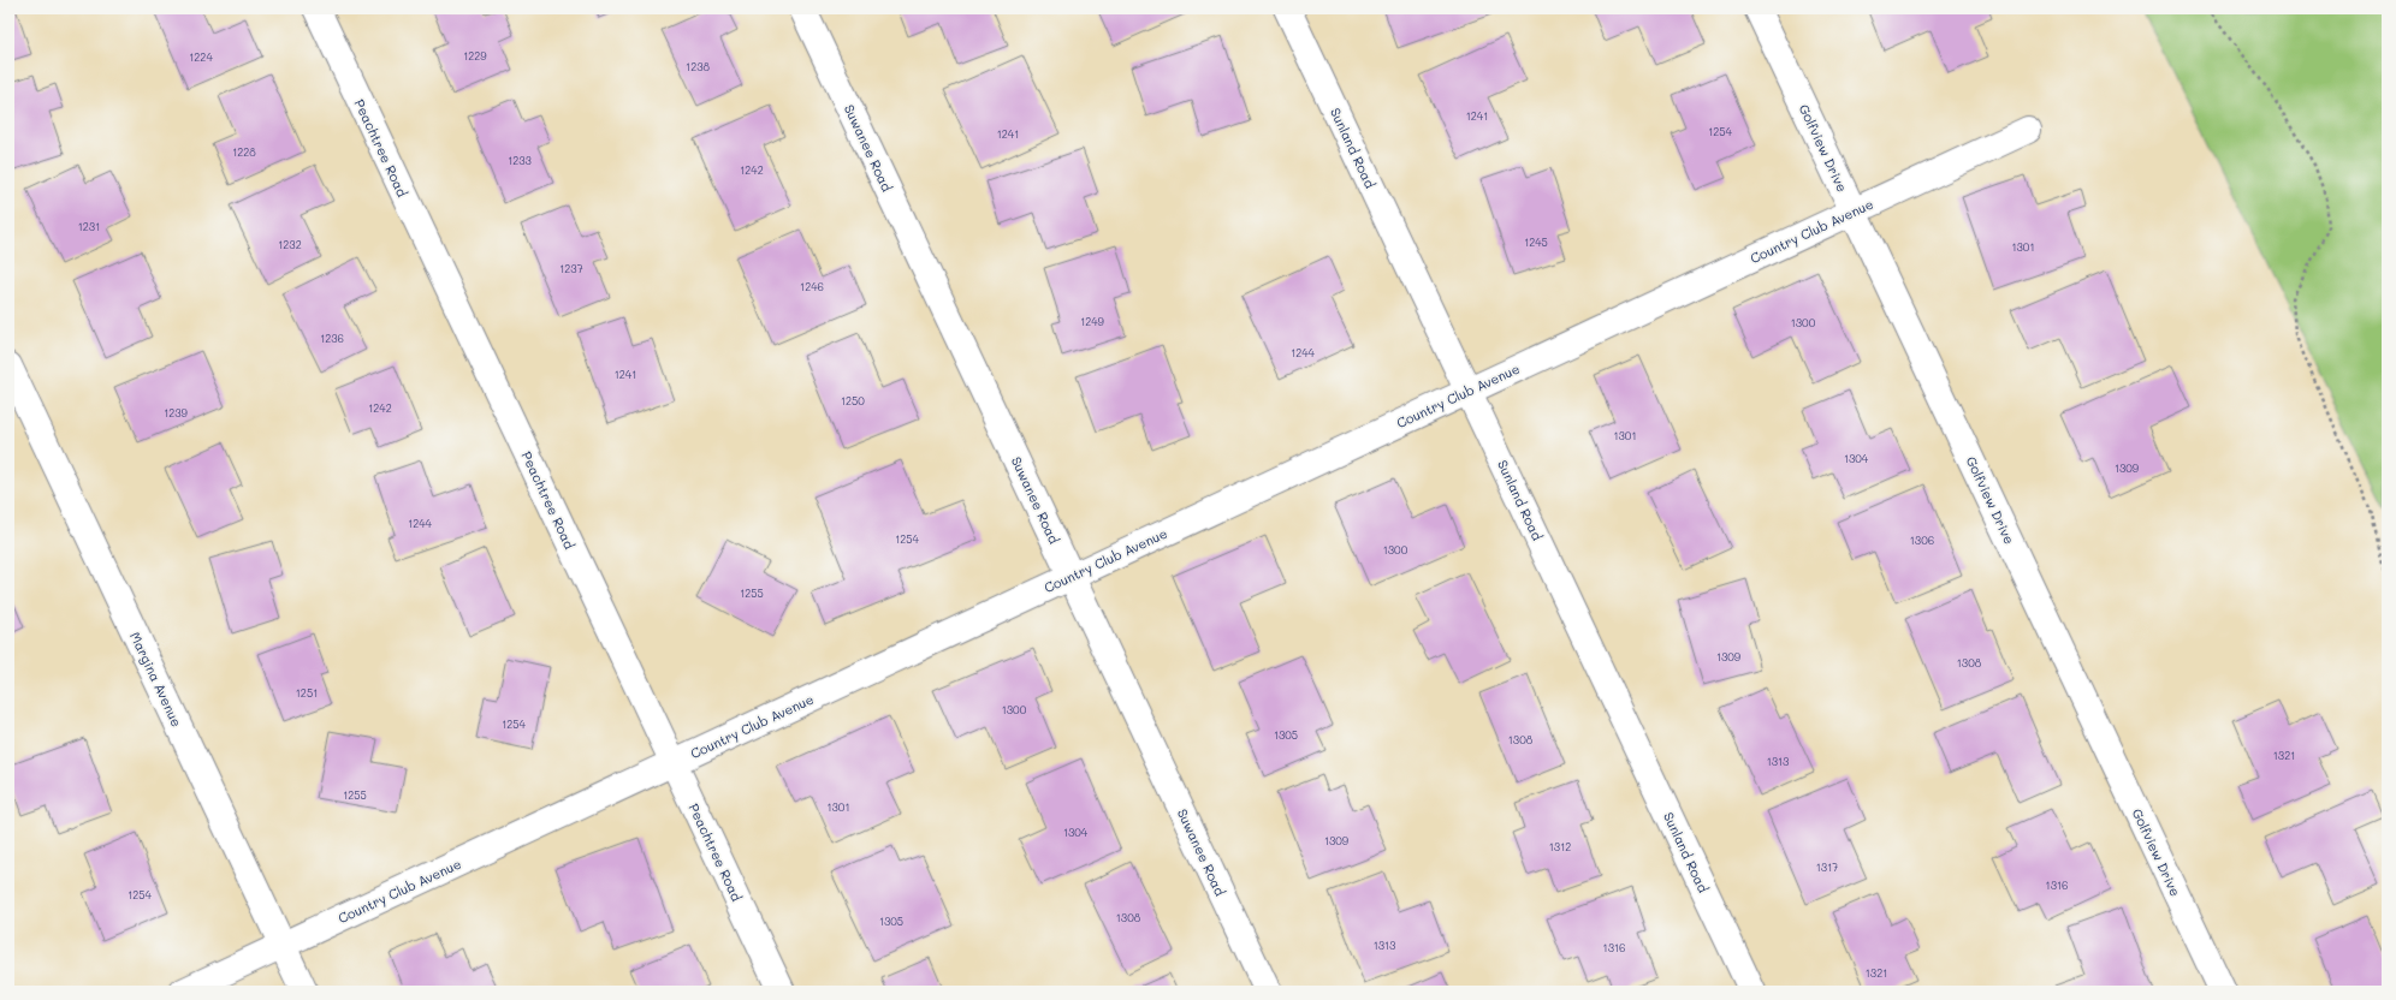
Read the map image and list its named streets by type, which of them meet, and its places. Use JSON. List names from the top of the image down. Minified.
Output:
{"streets":{"street":["Peachtree Road","Suwanee Road","Sunland Road","Golfview Drive","Country Club Avenue","Margina Avenue"]},"crossings":[["Peachtree Road","Country Club Avenue"],["Suwanee Road","Country Club Avenue"],["Sunland Road","Country Club Avenue"],["Golfview Drive","Country Club Avenue"],["Country Club Avenue","Margina Avenue"]],"house_numbers":["1229","1224","1238","1241","1254","1241","1228","1233","1242","1231","1245","1232","1301","1237","1246","1249","1300","1236","1244","1241","1250","1242","1239","1301","1304","1309","1244","1254","1306","1300","1255","1309","1308","1251","1300","1254","1305","1308","1321","1313","1255","1301","1304","1309","1312","1317","1316","1254","1308","1305","1313","1316","1321"]}
